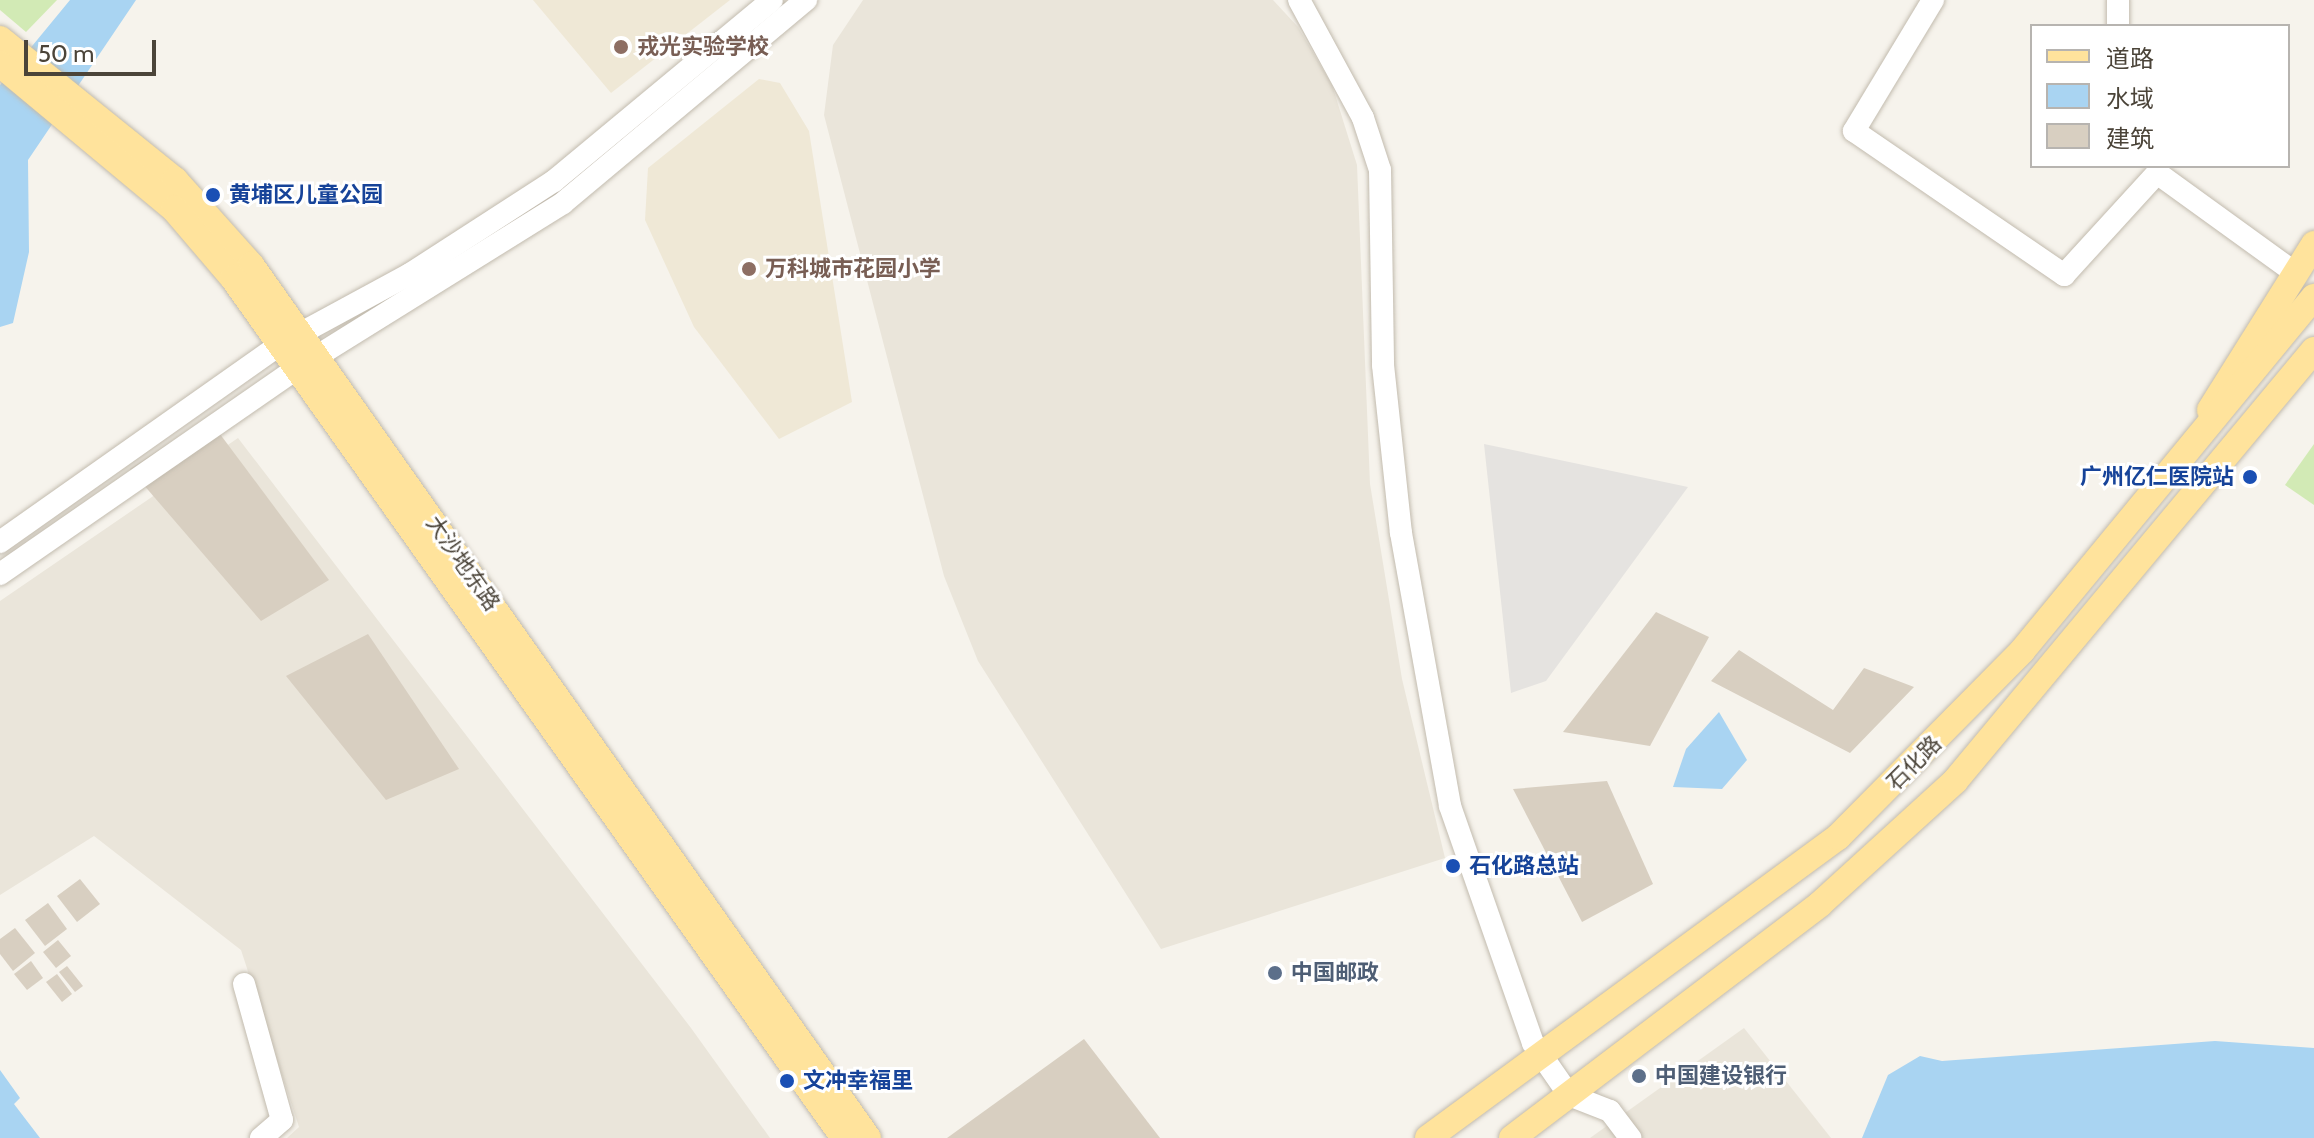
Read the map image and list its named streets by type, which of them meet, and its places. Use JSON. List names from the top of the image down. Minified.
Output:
{"streets":{"main road":["大沙地东路","石化路"]},"places":["戎光实验学校","黄埔区儿童公园","万科城市花园小学","广州亿仁医院站","石化路总站","中国邮政","中国建设银行","文冲幸福里"],"legend":["道路","水域","建筑"],"scale_bar":"50 m"}
